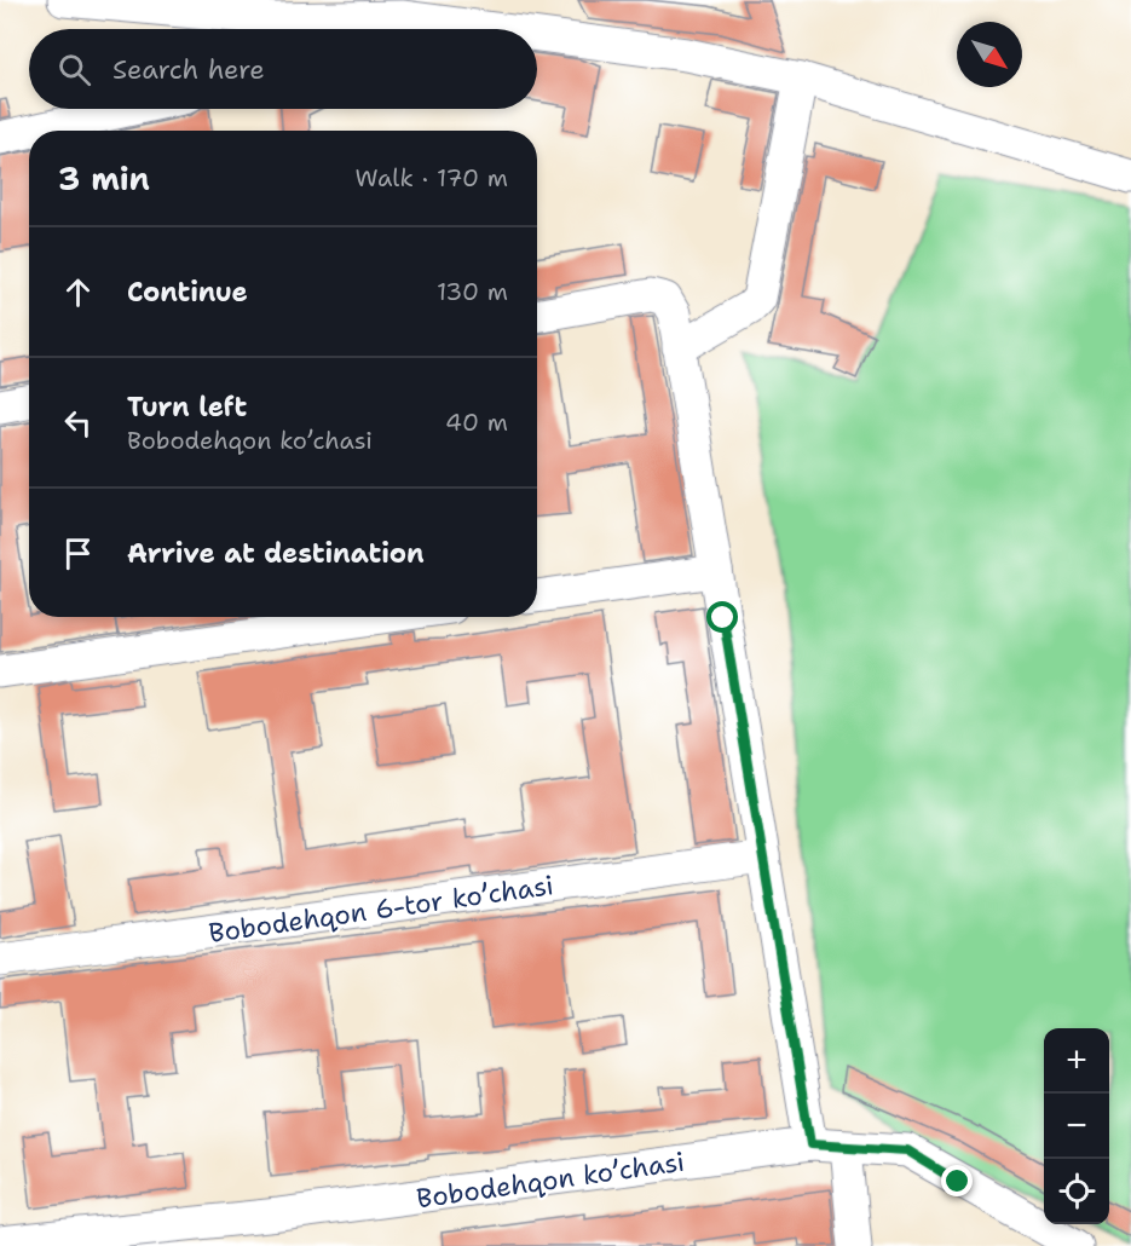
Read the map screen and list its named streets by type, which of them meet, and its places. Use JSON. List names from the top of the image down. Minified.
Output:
{"streets":{"street":["Bobodehqon 6-tor koʼchasi","Bobodehqon koʼchasi"]},"north":"bottom right","page":{"search":"Search here","heading":["3 min","Walk · 170 m"],"list":[["Continue","130 m"],["Turn left","Bobodehqon koʼchasi","40 m"],"Arrive at destination"],"map_buttons":["+","−"]}}
